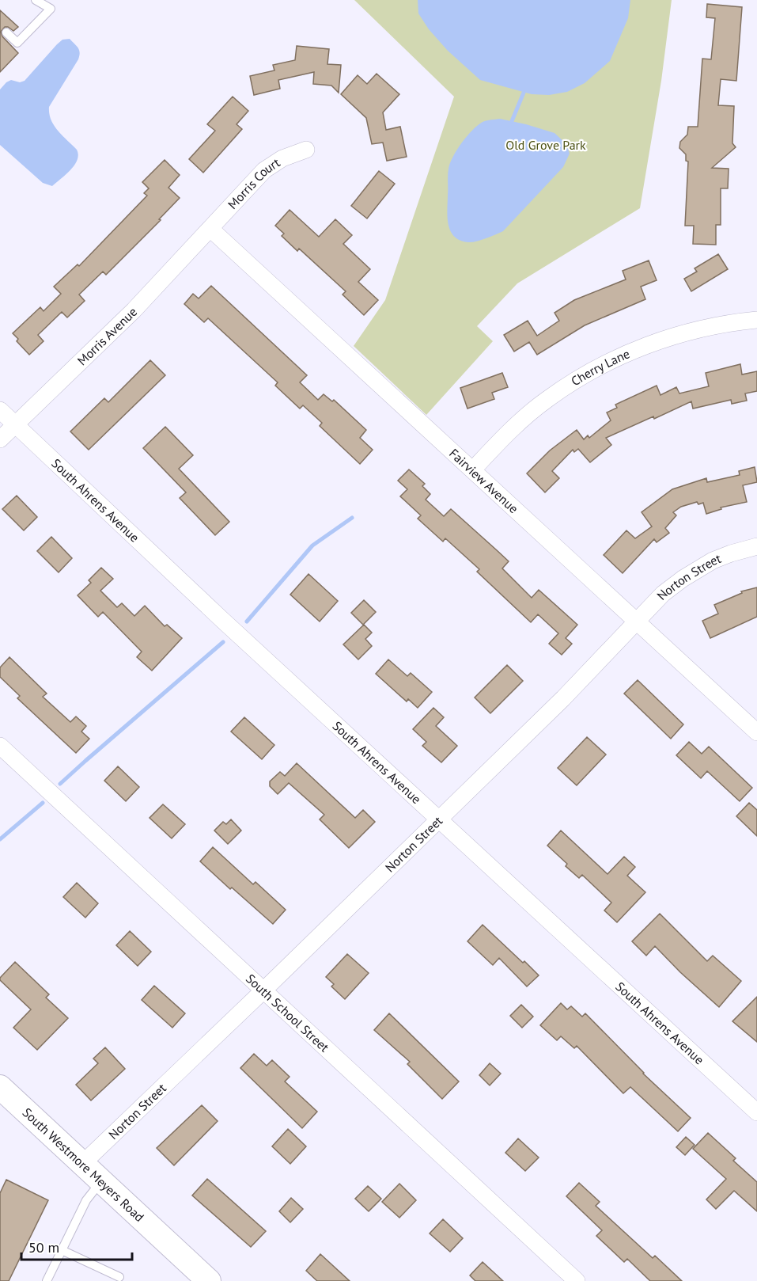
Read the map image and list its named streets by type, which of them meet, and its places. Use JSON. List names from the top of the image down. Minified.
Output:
{"streets":{"street":["Morris Court","Morris Avenue","Cherry Lane","Fairview Avenue","South Ahrens Avenue","Norton Street","South School Street","South Westmore Meyers Road"]},"crossings":[["Morris Court","Morris Avenue"],["Morris Court","Fairview Avenue"],["Morris Avenue","Fairview Avenue"],["Morris Avenue","South Ahrens Avenue"],["Cherry Lane","Fairview Avenue"],["Fairview Avenue","Norton Street"],["South Ahrens Avenue","Norton Street"],["Norton Street","South School Street"],["Norton Street","South Westmore Meyers Road"]],"parks":["Old Grove Park"],"scale_bar":"50 m"}
